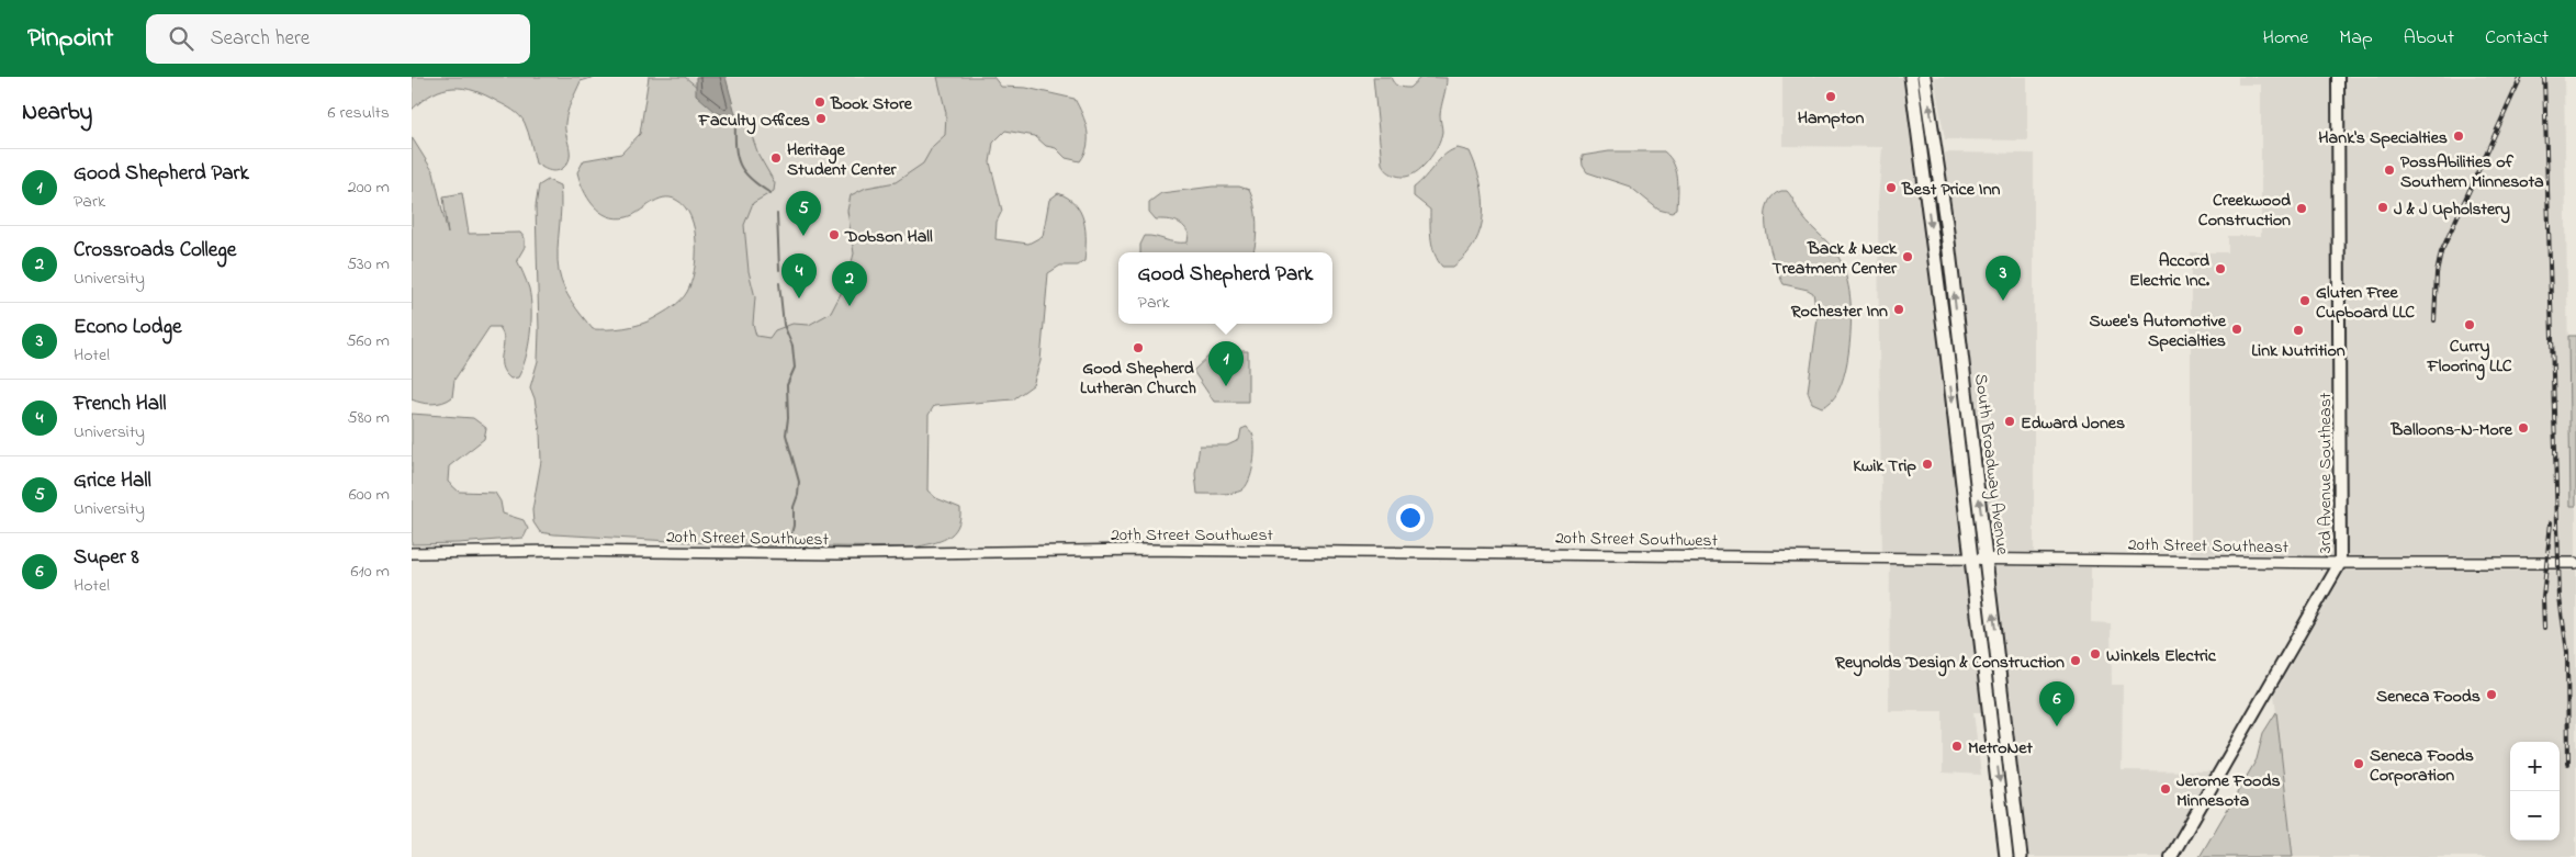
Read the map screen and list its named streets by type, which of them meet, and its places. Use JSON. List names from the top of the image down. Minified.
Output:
{"streets":{"main road":["South Broadway Avenue","3rd Avenue Southeast"],"street":["20th Street Southwest","20th Street Southeast"]},"crossings":[["South Broadway Avenue","20th Street Southwest"],["South Broadway Avenue","20th Street Southeast"],["3rd Avenue Southeast","20th Street Southeast"],["20th Street Southwest","20th Street Southeast"]],"places":["Hampton","Book Store","Faculty Offices","Hank's Specialties","Heritage Student Center","PossAbilities of Southern Minnesota","Best Price Inn","J & J Upholstery","Creekwood Construction","Dobson Hall","Back & Neck Treatment Center","Accord Electric Inc.","Gluten Free Cupboard LLC","Rochester Inn","Curry Flooring LLC","Swee's Automotive Specialties","Link Nutrition","Good Shepherd Lutheran Church","Edward Jones","Balloons-N-More","Kwik Trip","Winkels Electric","Reynolds Design & Construction","Seneca Foods","MetroNet","Seneca Foods Corporation","Jerome Foods Minnesota"],"page":{"header":"Pinpoint","search":"Search here","nav":["Home","Map","About","Contact"],"heading":["Nearby","6 results"],"list":[{"mark":"1","name":"Good Shepherd Park","note":"Park","value":"200 m"},{"mark":"2","name":"Crossroads College","note":"University","value":"530 m"},{"mark":"3","name":"Econo Lodge","note":"Hotel","value":"560 m"},{"mark":"4","name":"French Hall","note":"University","value":"580 m"},{"mark":"5","name":"Grice Hall","note":"University","value":"600 m"},{"mark":"6","name":"Super 8","note":"Hotel","value":"610 m"}],"pins":["5","4","3","2","1","6"],"popup":["Good Shepherd Park","Park"],"map_buttons":["+","−"]}}
